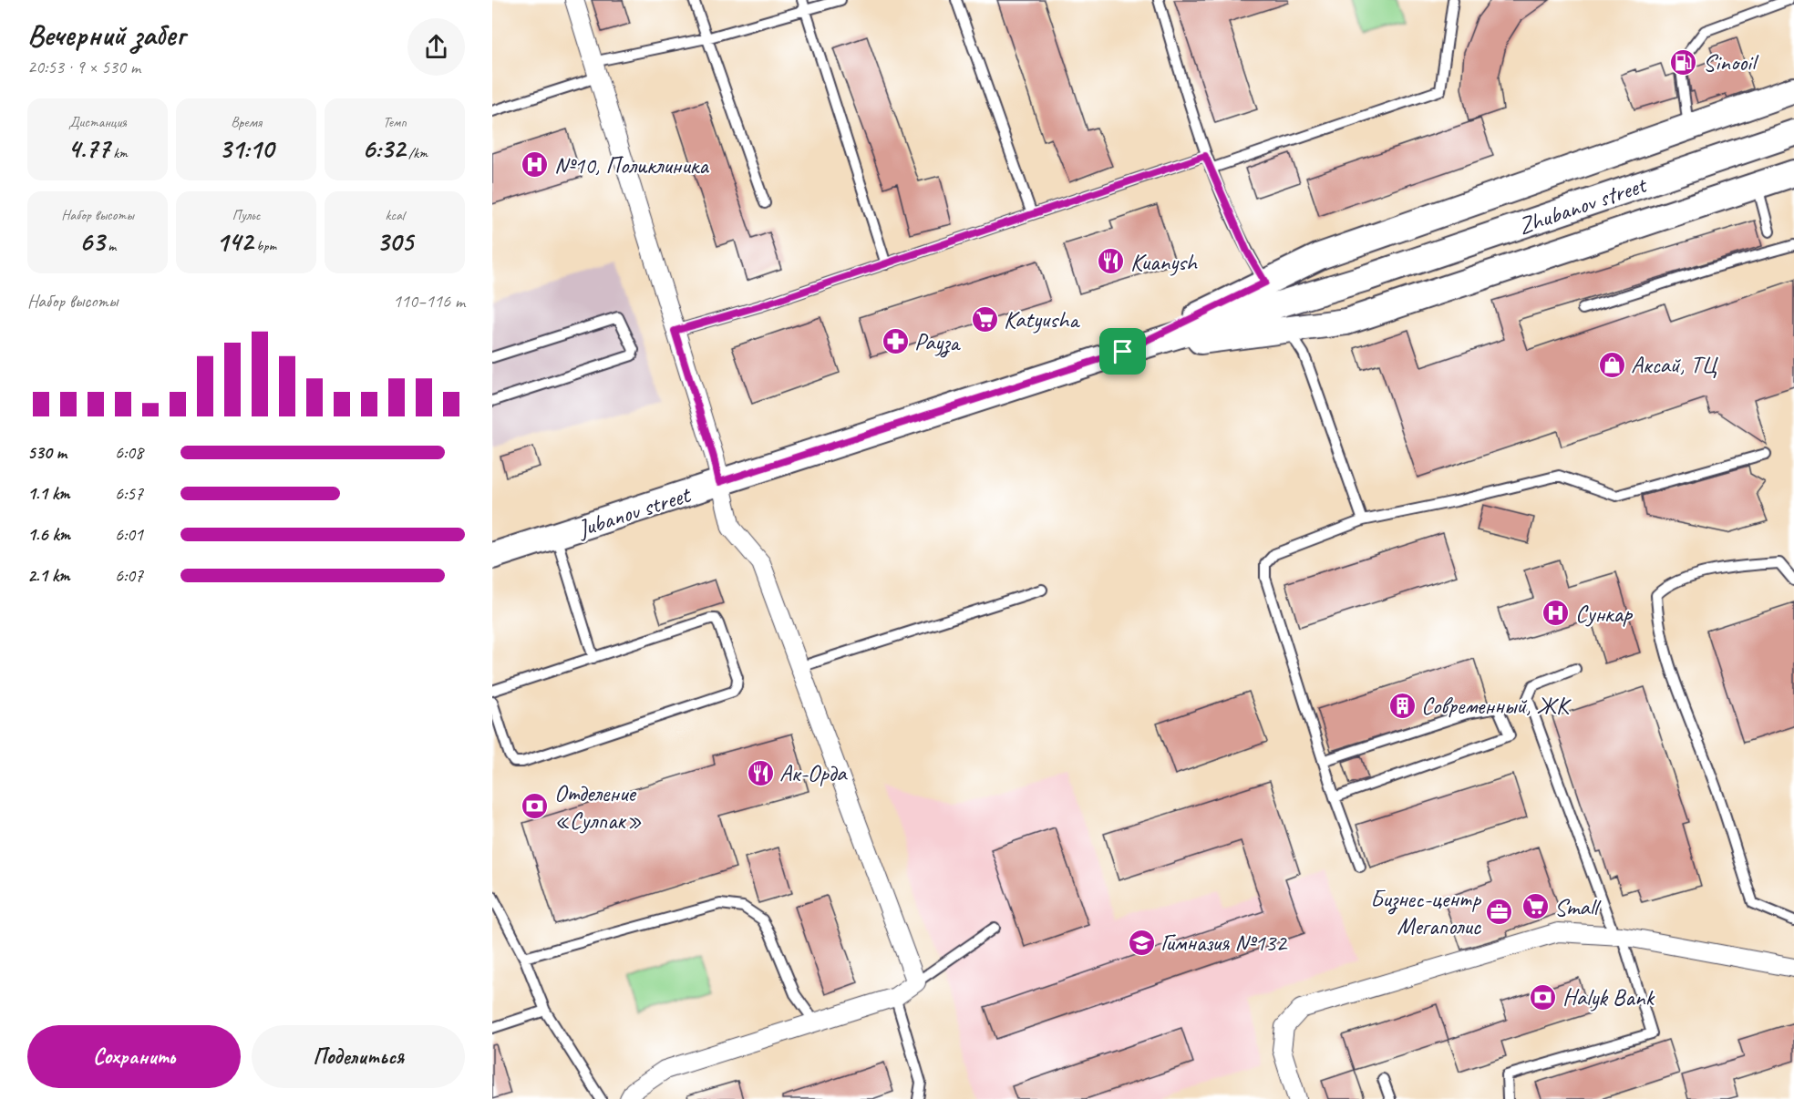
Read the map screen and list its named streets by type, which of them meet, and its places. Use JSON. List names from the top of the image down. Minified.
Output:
{"streets":{"main road":["Zhubanov street","Jubanov street"]},"crossings":[["Zhubanov street","Jubanov street"]],"places":{"fuel station":["Sinooil"],"hospital":["№10, Поликлиника","Сункар"],"restaurant":["Kuanysh","Ак-Орда"],"supermarket":["Katyusha","Small"],"pharmacy":["Рауза"],"shop":["Аксай, ТЦ"],"building":["Современный, ЖК"],"bank":["Отделение «Сулпак»","Halyk Bank"],"office":["Бизнес-центр Мегаполис"],"school or university":["Гимназия №132"]},"page":{"heading":["Вечерний забег","20:53 · 9 × 530 m"],"stats":[["Дистанция","4.77 km"],["Время","31:10"],["Темп","6:32 /km"],["Набор высоты","63 m"],["Пульс","142 bpm"],["kcal","305"]],"chart":["Набор высоты","110–116 m"],"list":[{"name":"530 m","note":"6:08"},{"name":"1.1 km","note":"6:57"},{"name":"1.6 km","note":"6:01"},{"name":"2.1 km","note":"6:07"}],"buttons":["Сохранить","Поделиться"]}}
